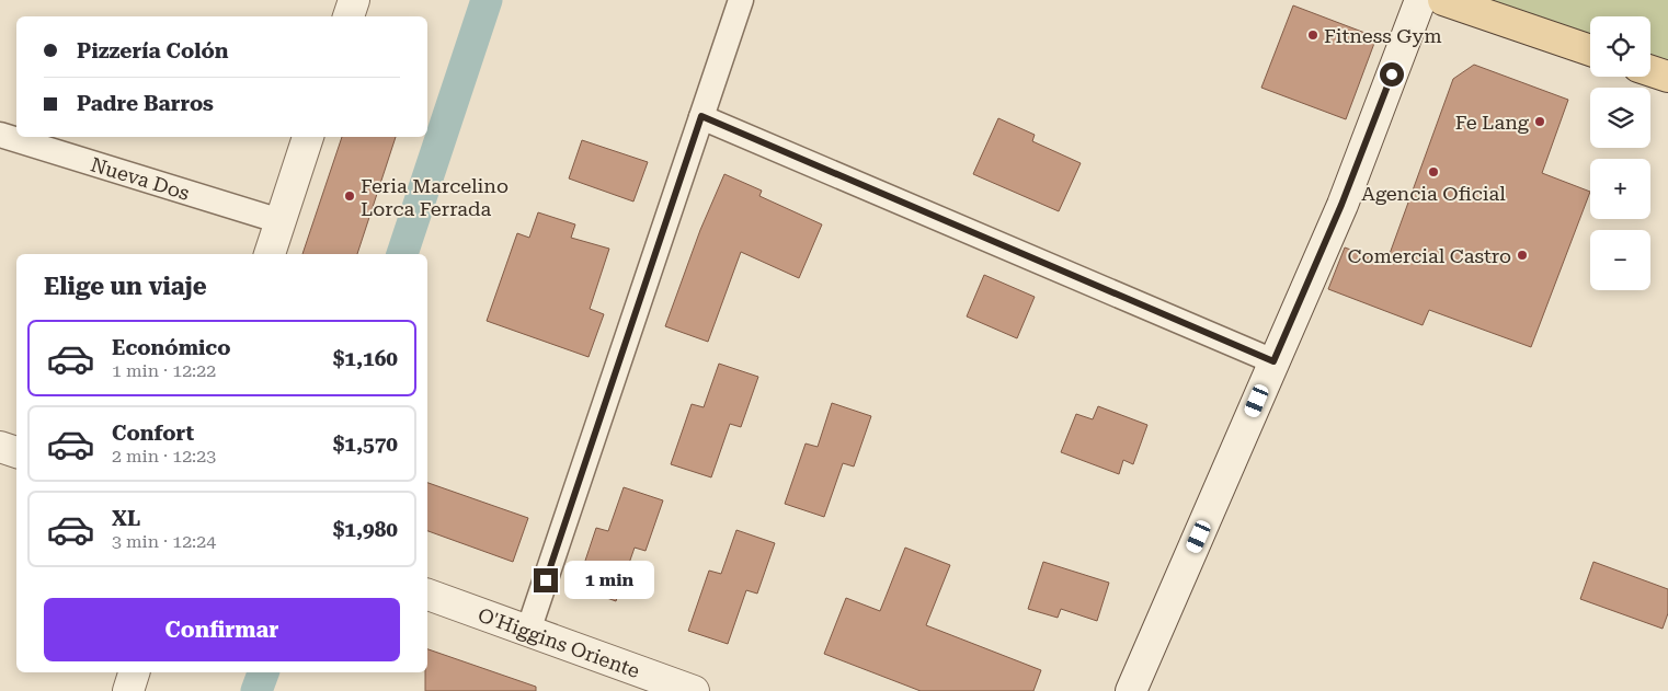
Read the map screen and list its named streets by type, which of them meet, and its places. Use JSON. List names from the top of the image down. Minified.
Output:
{"streets":{"main road":["O'Higgins Oriente"],"street":["Nueva Dos"]},"places":["Fitness Gym","Fe Lang","Agencia Oficial","Feria Marcelino Lorca Ferrada","Comercial Castro"],"page":{"map_buttons":["+","−"],"banner":["Pizzería Colón","Padre Barros"],"heading":"Elige un viaje","list":[{"name":"Económico","note":"1 min · 12:22","value":"$1,160"},{"name":"Confort","note":"2 min · 12:23","value":"$1,570"},{"name":"XL","note":"3 min · 12:24","value":"$1,980"}],"bubble":"1 min","buttons":"Confirmar"}}
